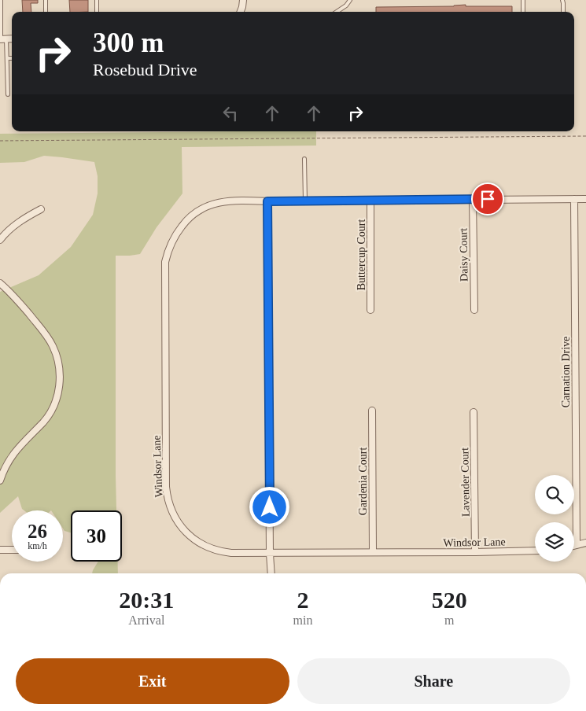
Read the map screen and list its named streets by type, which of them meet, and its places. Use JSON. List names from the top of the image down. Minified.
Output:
{"streets":{"street":["Buttercup Court","Daisy Court","Carnation Drive","Windsor Lane","Gardenia Court","Lavender Court"]},"crossings":[["Buttercup Court","Windsor Lane"],["Daisy Court","Windsor Lane"],["Carnation Drive","Windsor Lane"],["Windsor Lane","Gardenia Court"],["Windsor Lane","Lavender Court"]],"page":{"turn":["300 m","Rosebud Drive"],"speed":"26 km/h","limit":"30","eta":["20:31","Arrival","2","min","520","m"],"buttons":["Exit","Share"]}}
